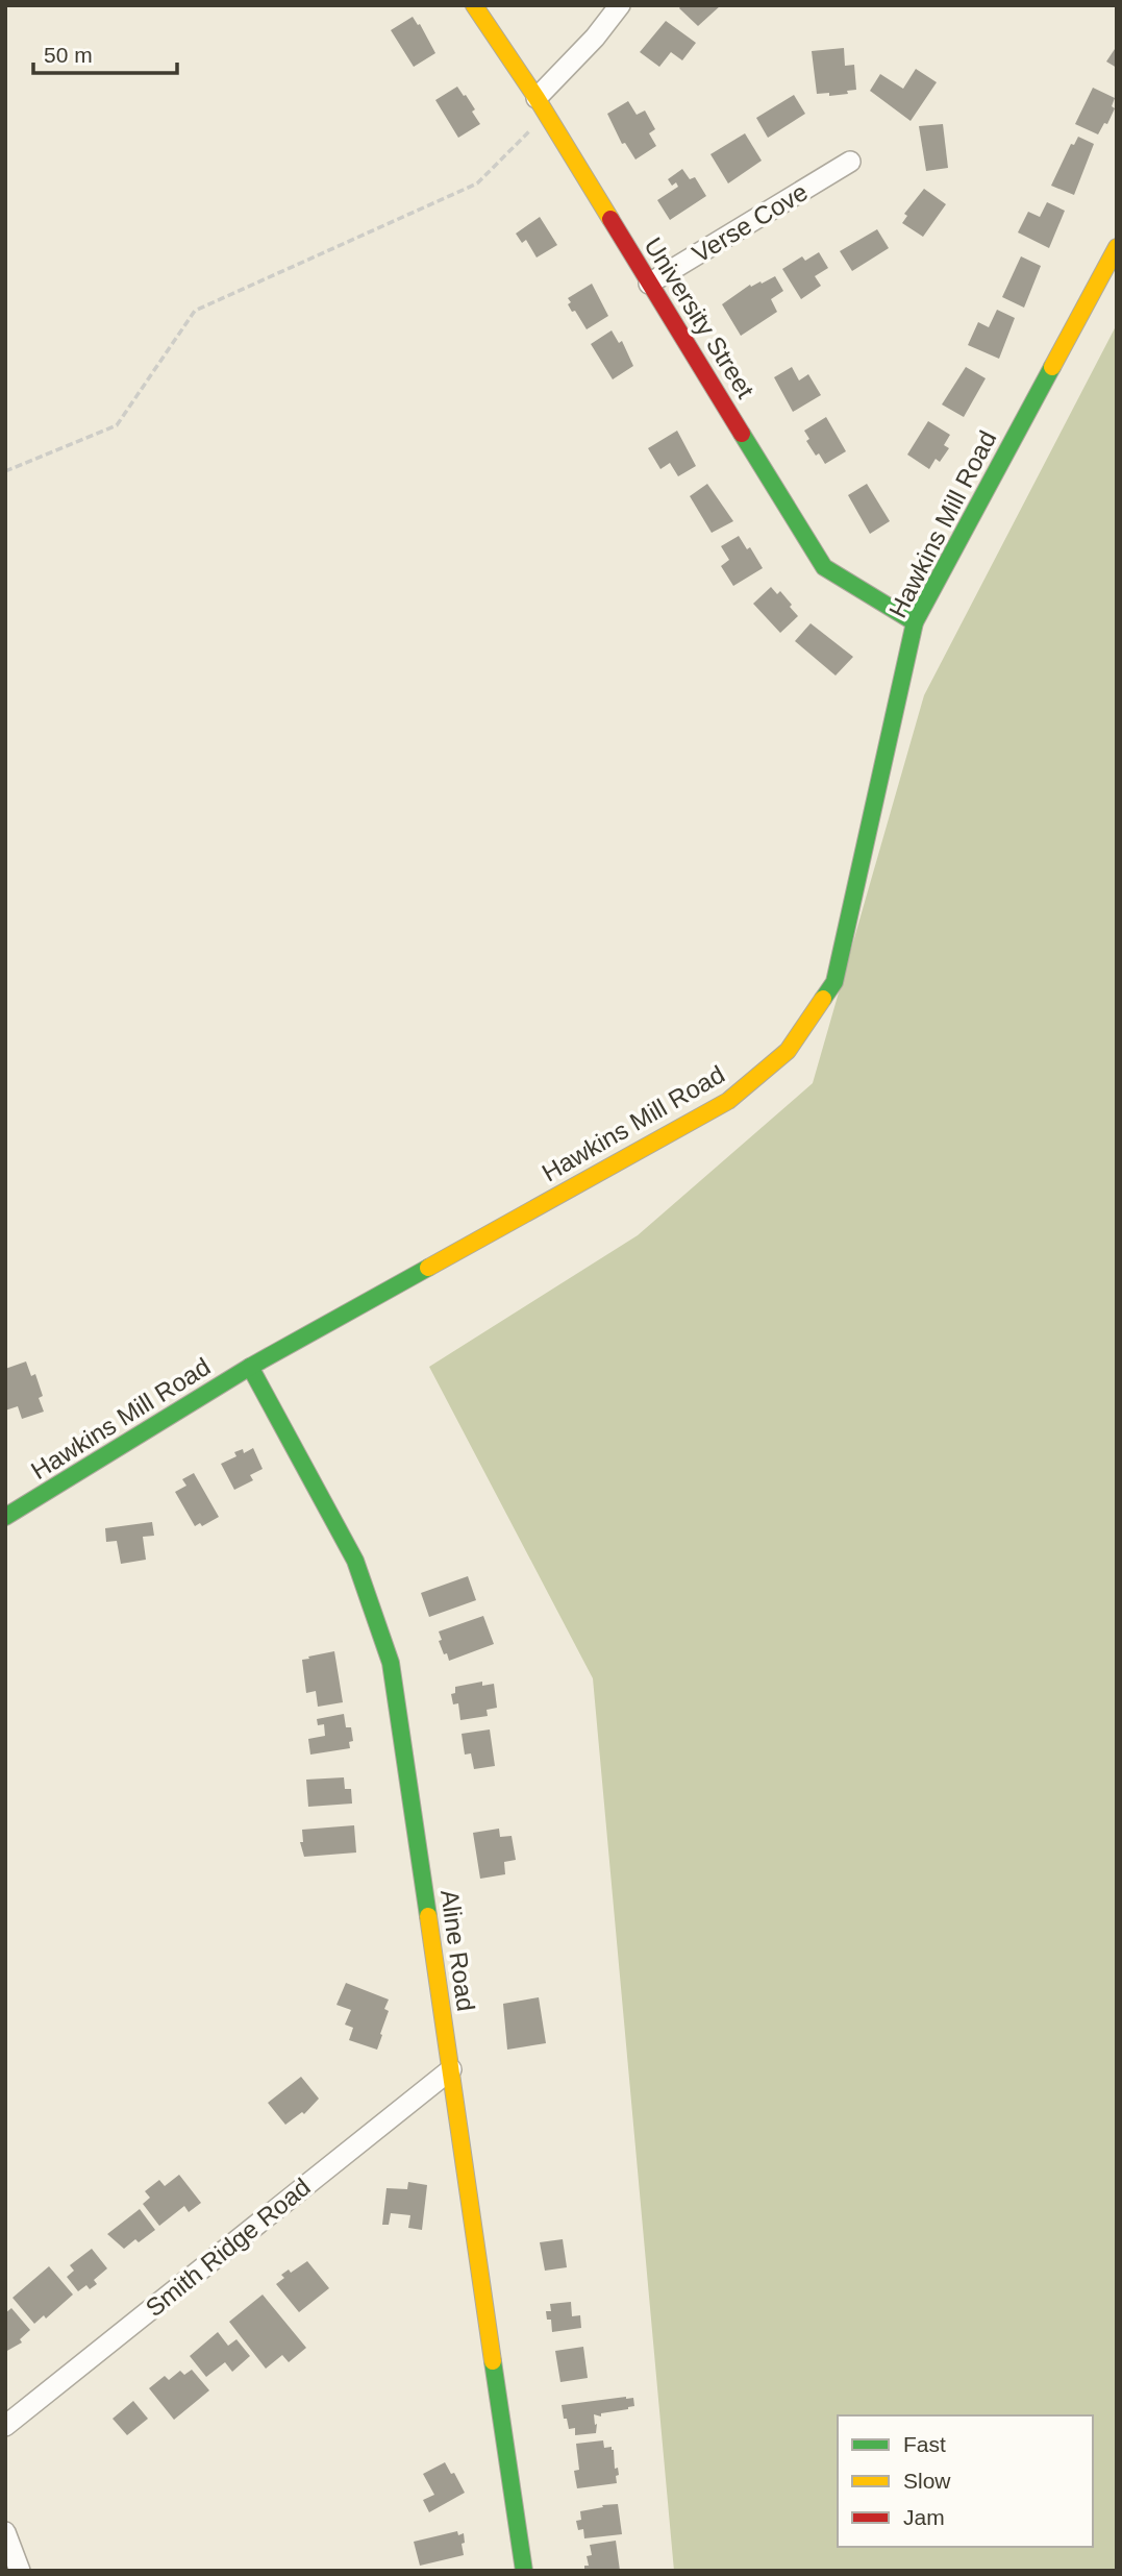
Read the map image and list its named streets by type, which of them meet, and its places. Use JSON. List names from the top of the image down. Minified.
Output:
{"streets":{"street":["Verse Cove","University Street","Hawkins Mill Road","Aline Road","Smith Ridge Road"]},"crossings":[["Verse Cove","University Street"],["University Street","Hawkins Mill Road"],["Hawkins Mill Road","Aline Road"],["Aline Road","Smith Ridge Road"]],"legend":["Fast","Slow","Jam"],"scale_bar":"50 m"}
